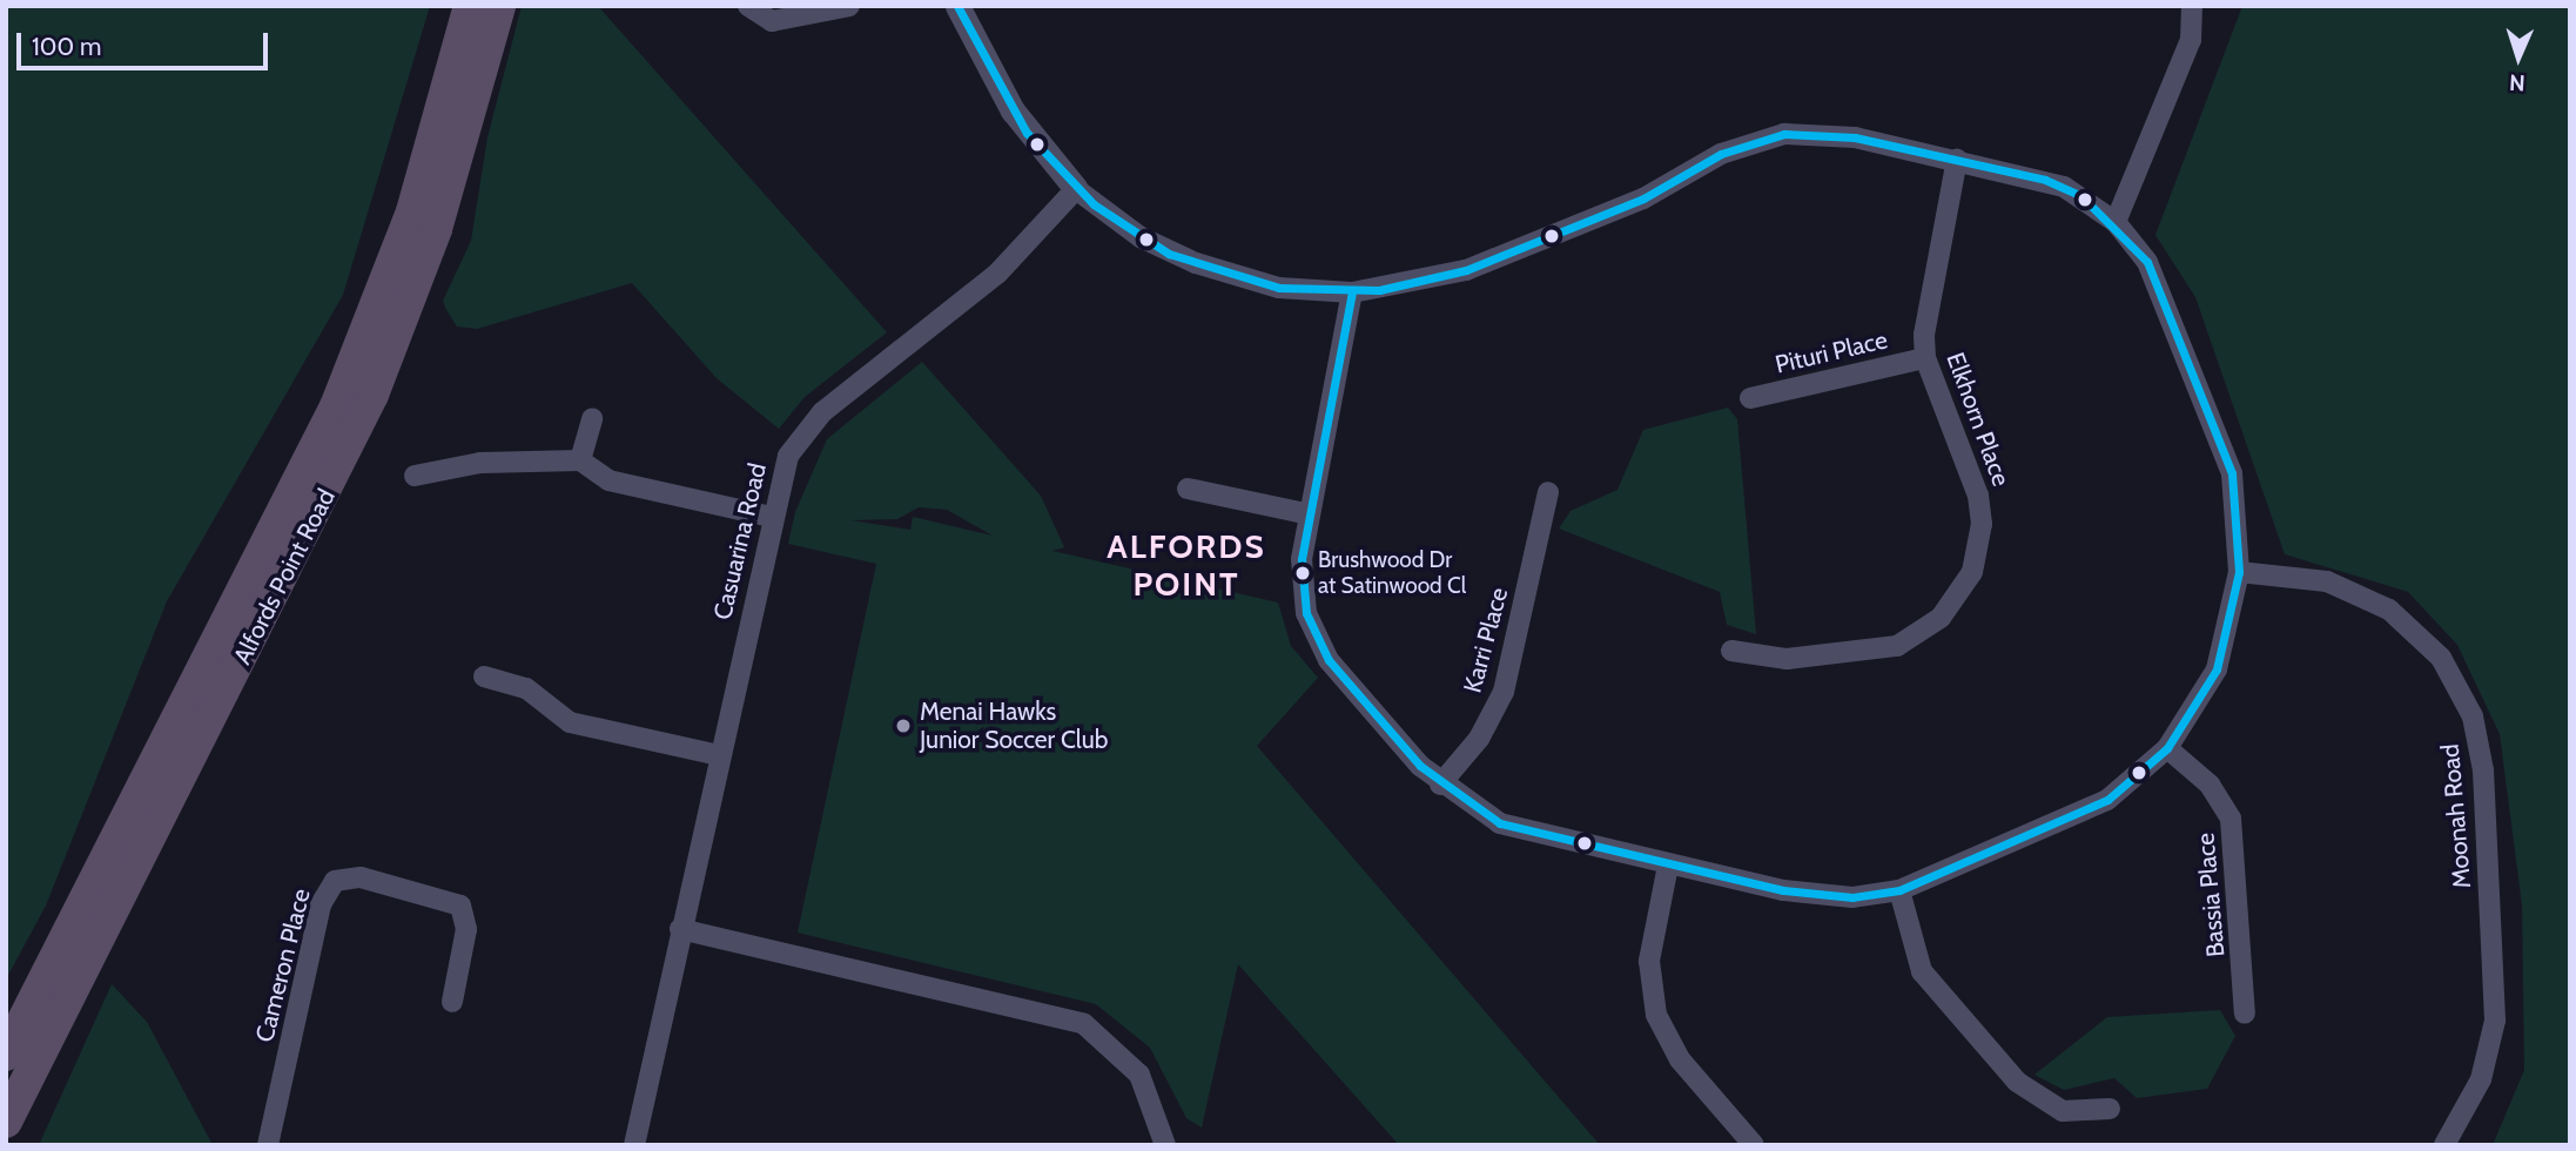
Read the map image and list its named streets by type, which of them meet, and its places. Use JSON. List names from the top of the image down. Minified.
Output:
{"streets":{"highway":["Alfords Point Road"],"street":["Pituri Place","Elkhorn Place","Casuarina Road","Karri Place","Moonah Road","Bassia Place","Cameron Place"]},"crossings":[["Pituri Place","Elkhorn Place"]],"districts":["ALFORDS POINT"],"places":["Brushwood Dr at Satinwood Cl","Menai Hawks Junior Soccer Club"],"scale_bar":"100 m","north":"bottom"}
